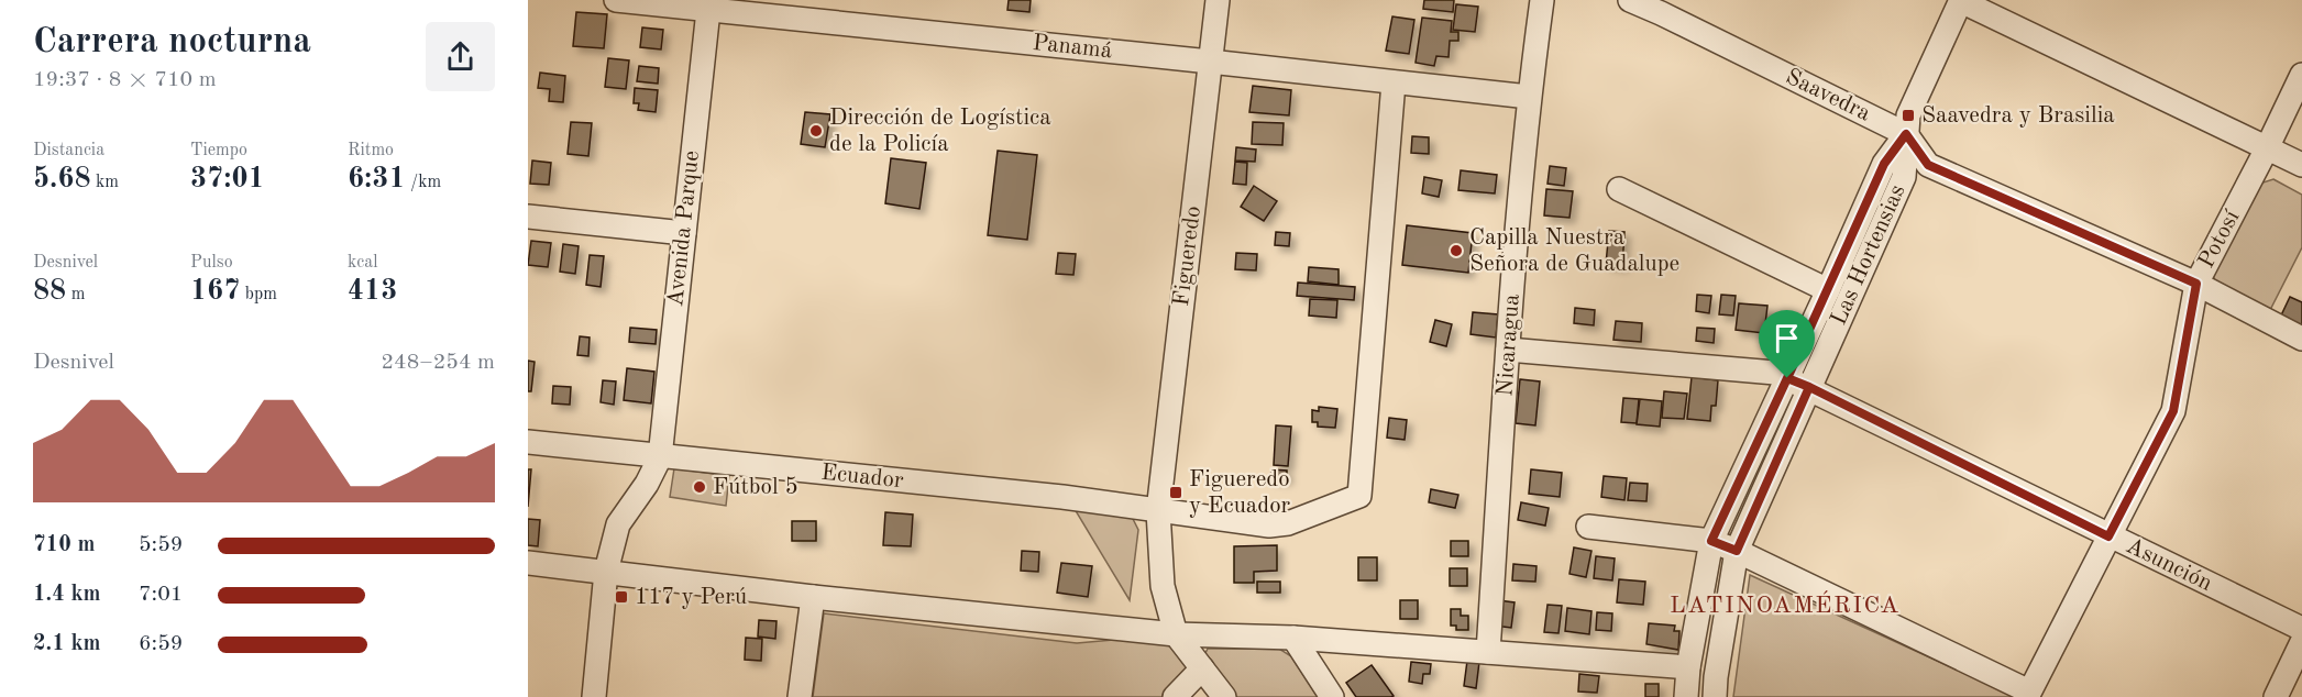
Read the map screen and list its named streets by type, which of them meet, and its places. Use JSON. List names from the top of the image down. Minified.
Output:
{"streets":{"street":["Panamá","Saavedra","Avenida Parque","Potosí","Las Hortensias","Figueredo","Nicaragua","Ecuador","Asunción"]},"crossings":[["Panamá","Avenida Parque"],["Panamá","Figueredo"],["Panamá","Nicaragua"],["Panamá","Ecuador"],["Saavedra","Potosí"],["Saavedra","Las Hortensias"],["Avenida Parque","Ecuador"],["Potosí","Asunción"],["Las Hortensias","Asunción"],["Figueredo","Ecuador"],["Nicaragua","Asunción"]],"districts":["LATINOAMÉRICA"],"places":{"transit":["Saavedra y Brasilia","Figueredo y Ecuador","117 y Perú"],"other":["Dirección de Logística de la Policía","Capilla Nuestra Señora de Guadalupe","Fútbol 5"]},"page":{"heading":["Carrera nocturna","19:37 · 8 × 710 m"],"stats":[["Distancia","5.68 km"],["Tiempo","37:01"],["Ritmo","6:31 /km"],["Desnivel","88 m"],["Pulso","167 bpm"],["kcal","413"]],"chart":["Desnivel","248–254 m"],"list":[{"name":"710 m","note":"5:59"},{"name":"1.4 km","note":"7:01"},{"name":"2.1 km","note":"6:59"}]}}
